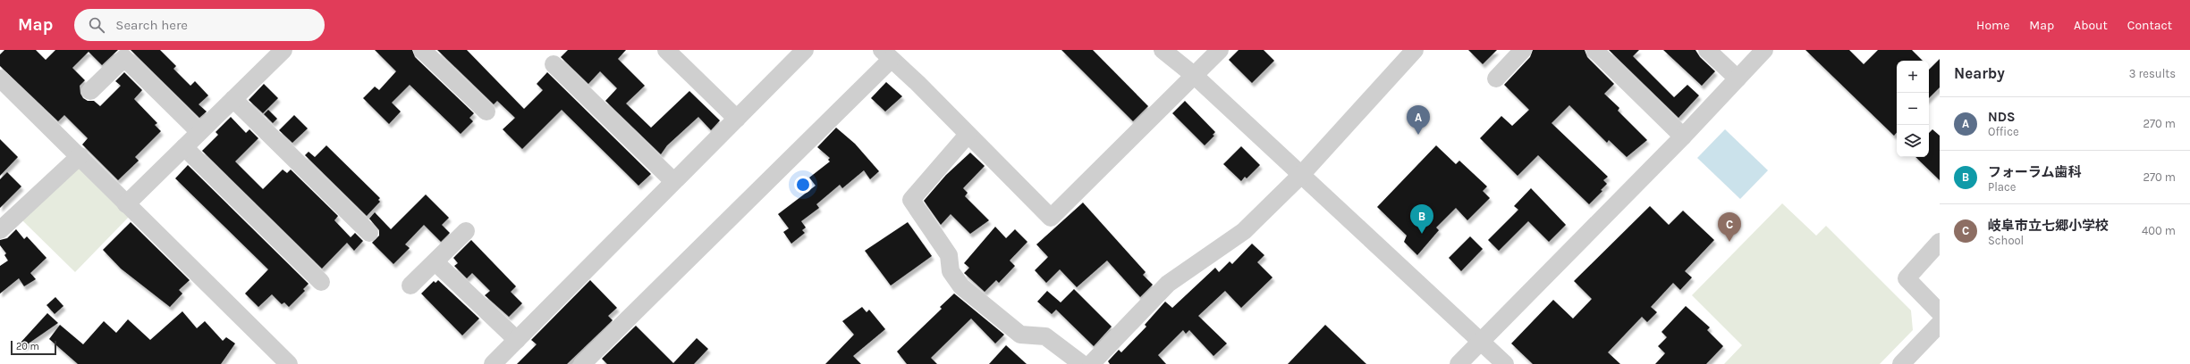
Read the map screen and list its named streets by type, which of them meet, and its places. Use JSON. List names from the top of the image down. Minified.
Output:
{"scale_bar":"20 m","page":{"header":"Map","search":"Search here","nav":["Home","Map","About","Contact"],"heading":["Nearby","3 results"],"map_buttons":["+","−"],"list":[{"mark":"A","name":"NDS","note":"Office","value":"270 m"},{"mark":"B","name":"フォーラム歯科","note":"Place","value":"270 m"},{"mark":"C","name":"岐阜市立七郷小学校","note":"School","value":"400 m"}],"pins":["A","B","C"],"scale":"20 m"}}
